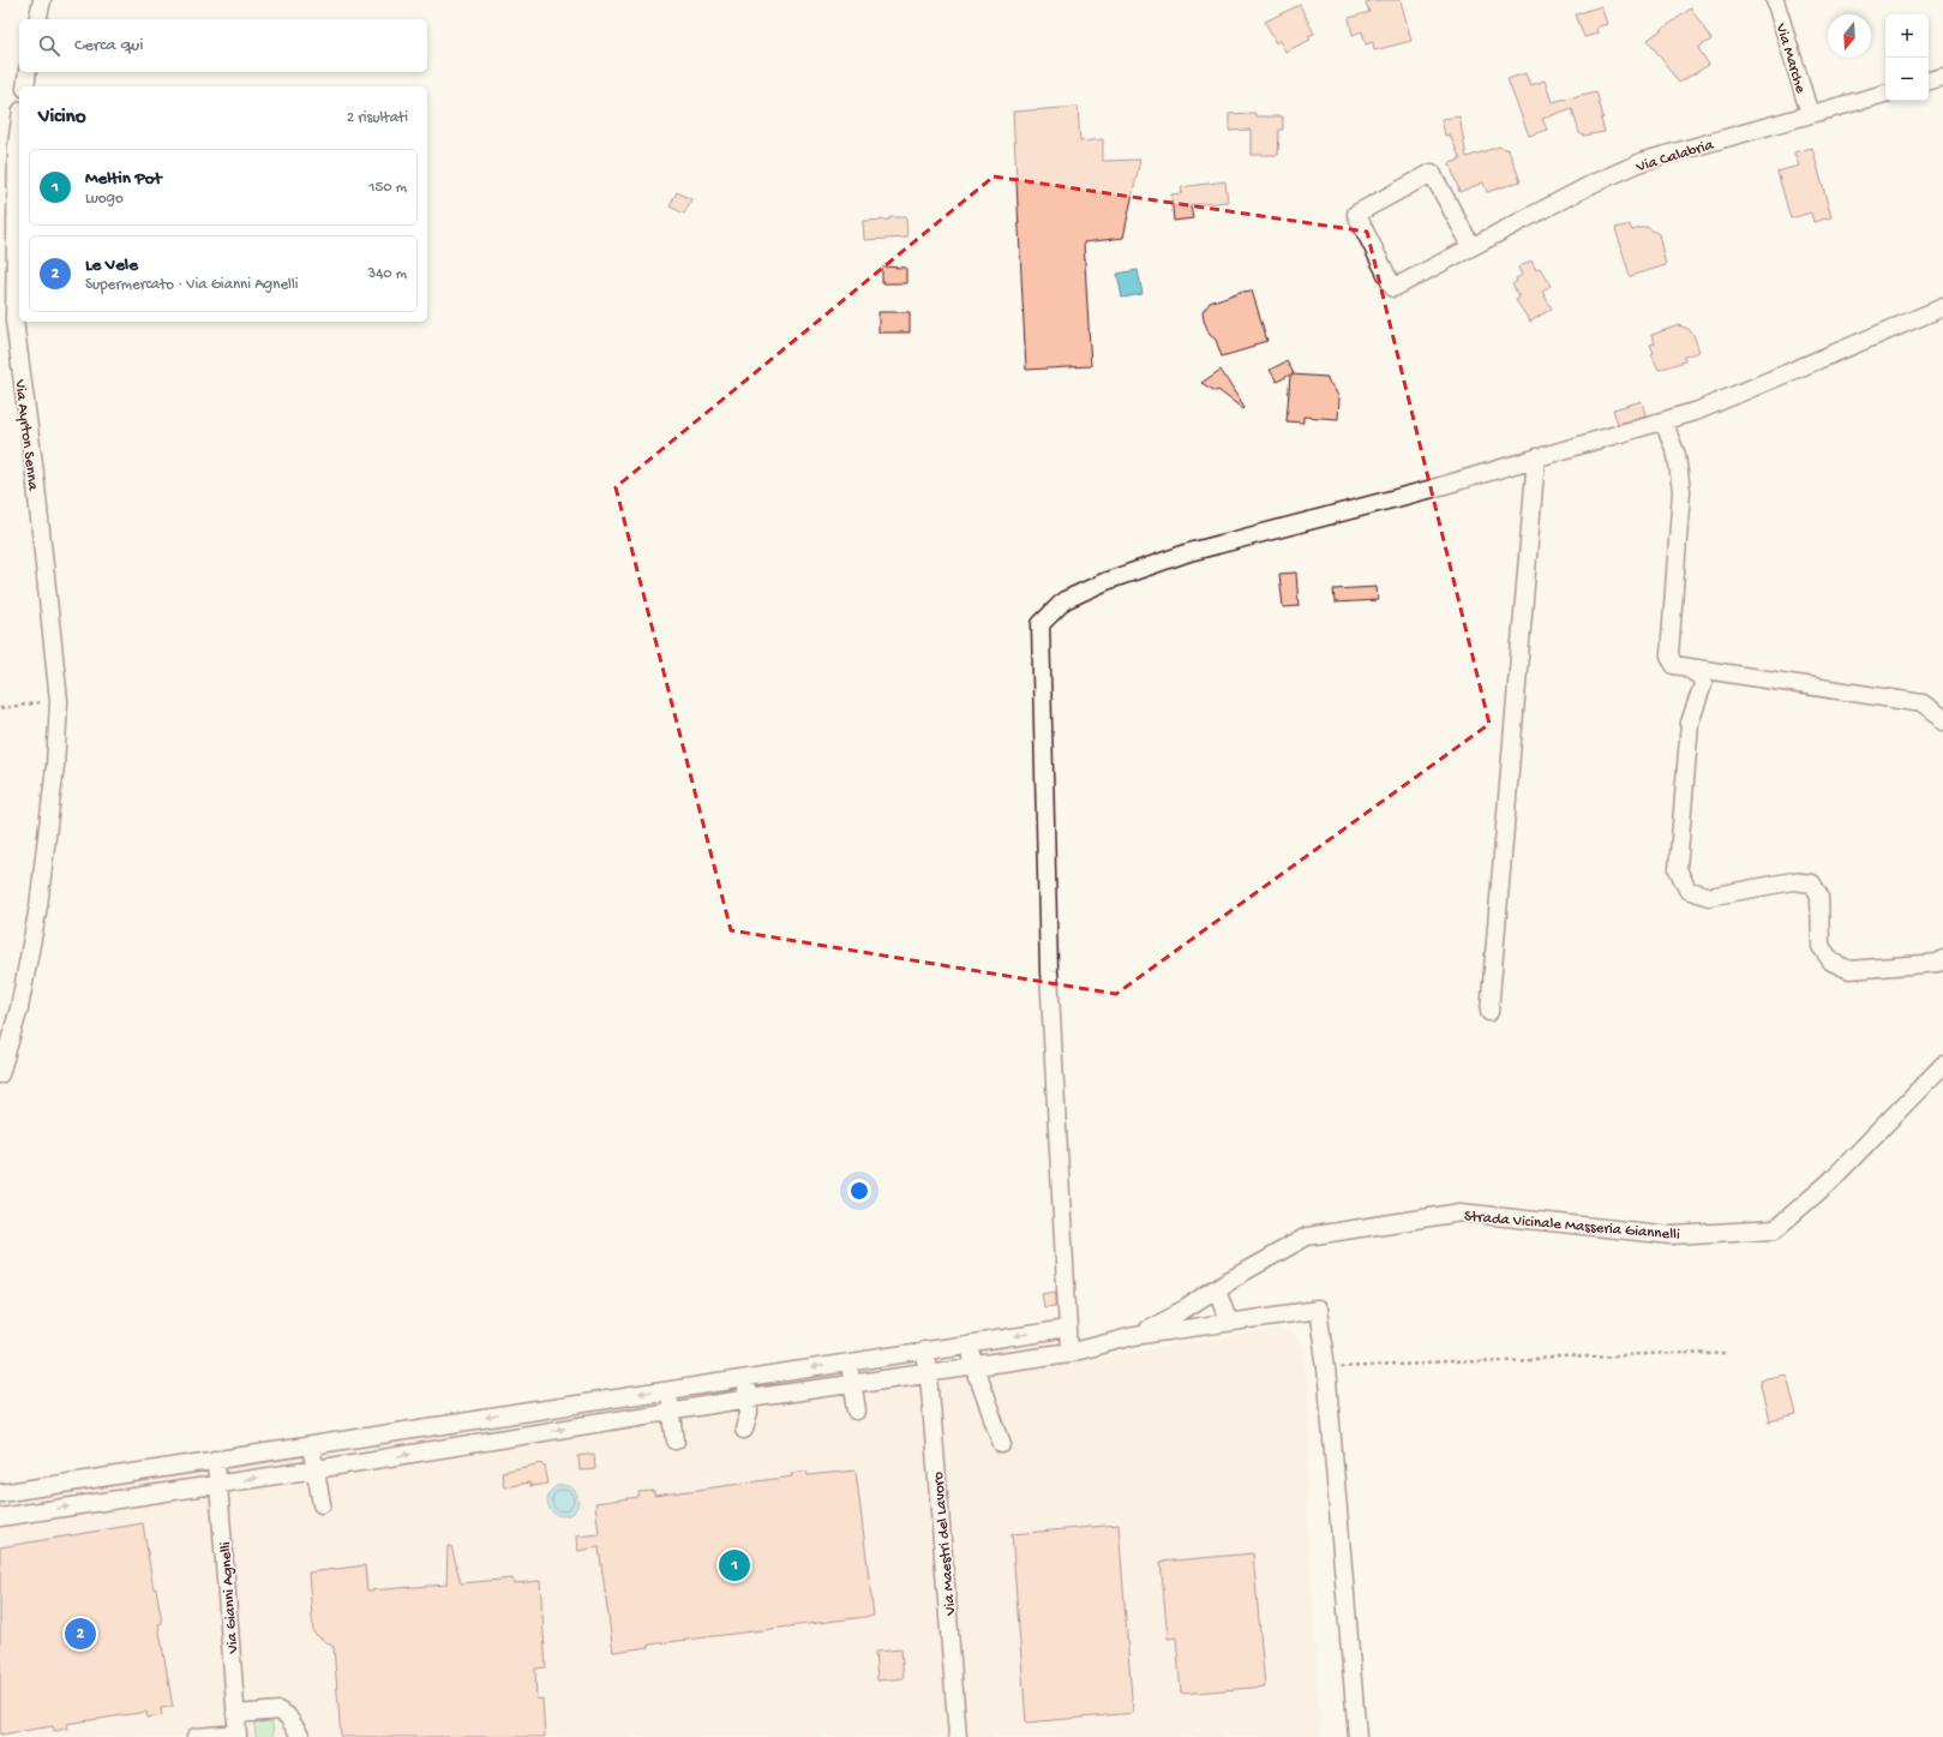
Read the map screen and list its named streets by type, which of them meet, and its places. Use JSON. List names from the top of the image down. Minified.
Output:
{"streets":{"street":["Via Marche","Via Calabria","Via Ayrton Senna","Strada Vicinale Masseria Giannelli","Via Maestri del Lavoro","Via Gianni Agnelli"]},"crossings":[["Via Marche","Via Calabria"]],"north":"bottom","page":{"map_buttons":["+","−"],"search":"Cerca qui","heading":["Vicino","2 risultati"],"list":[{"mark":"1","name":"Meltin Pot","note":"Luogo","value":"150 m"},{"mark":"2","name":"Le Vele","note":"Supermercato · Via Gianni Agnelli","value":"340 m"}],"pins":["1","2"]}}
